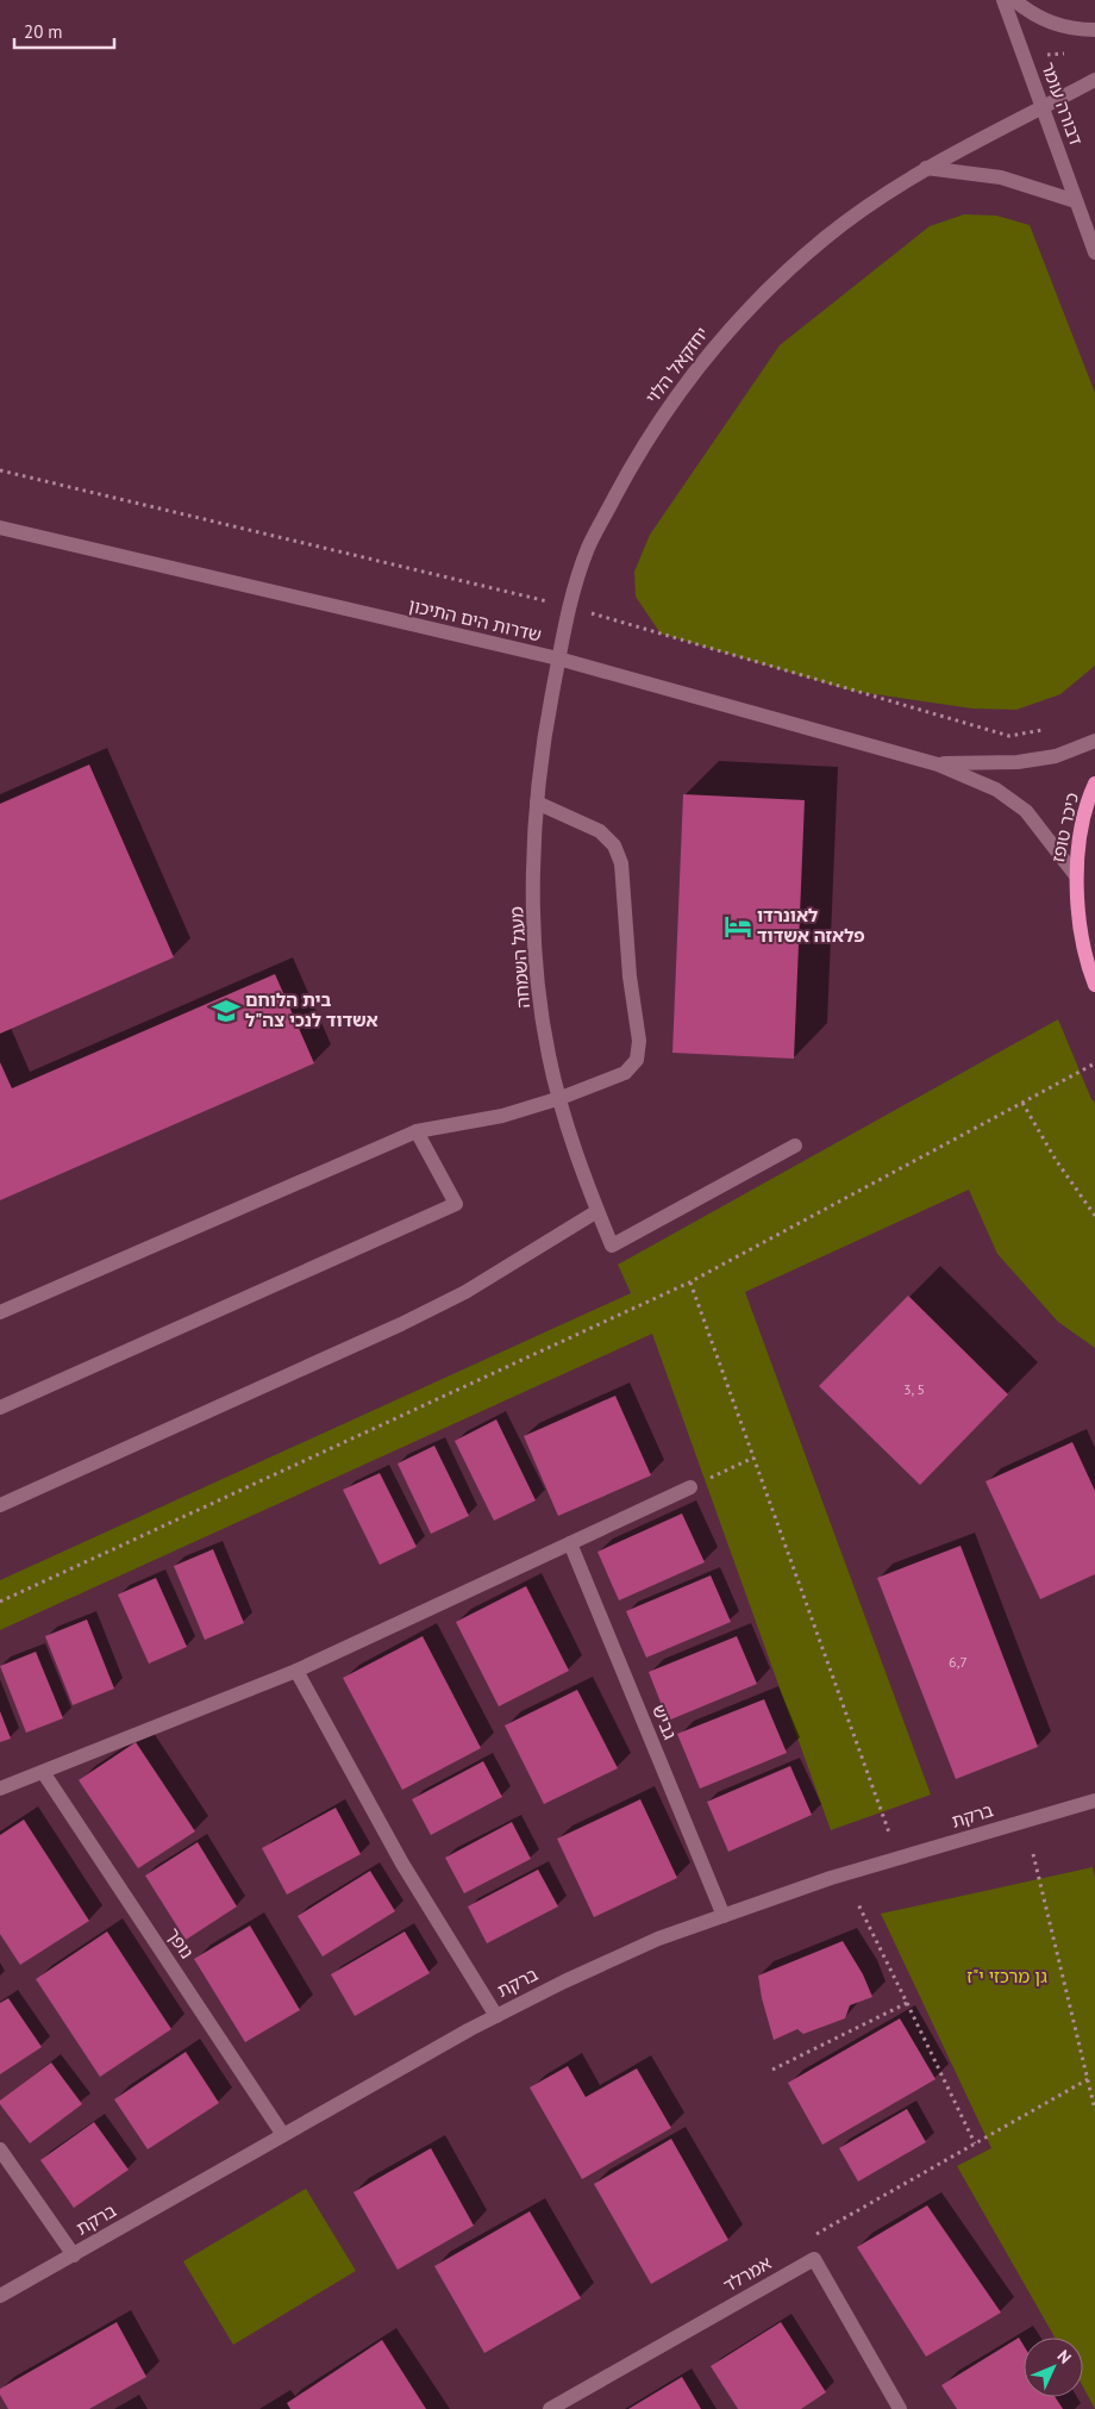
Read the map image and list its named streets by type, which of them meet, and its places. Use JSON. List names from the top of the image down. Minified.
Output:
{"streets":{"main road":["כיכר טופז"],"street":["דבורה עומר","יחזקאל הלוי","שדרות הים התיכון","מעגל השמחה","גביש","ברקת","נופך","אמרלד"]},"crossings":[["דבורה עומר","יחזקאל הלוי"],["יחזקאל הלוי","שדרות הים התיכון"],["יחזקאל הלוי","מעגל השמחה"],["שדרות הים התיכון","כיכר טופז"],["שדרות הים התיכון","מעגל השמחה"],["גביש","ברקת"],["ברקת","נופך"]],"parks":["גן מרכזי י\"ז"],"places":{"hotel":["לאונרדו פלאזה אשדוד"],"school or university":["בית הלוחם אשדוד לנכי צה\"ל"]},"house_numbers":["3, 5","6,7"],"scale_bar":"20 m","north":"top right"}
